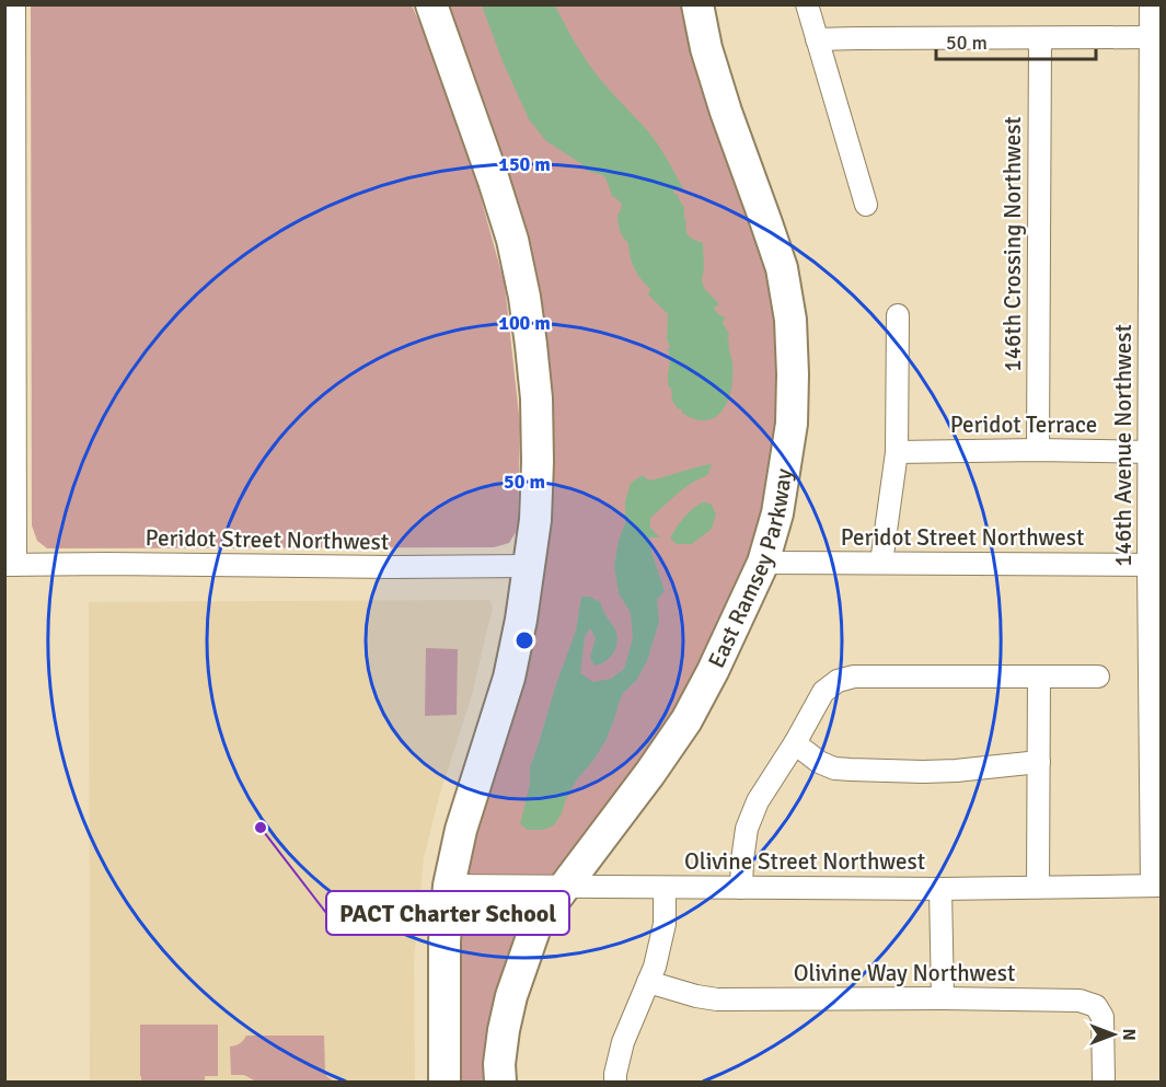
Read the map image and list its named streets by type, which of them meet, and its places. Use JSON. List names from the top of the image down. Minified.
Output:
{"streets":{"street":["146th Crossing Northwest","Peridot Terrace","146th Avenue Northwest","Peridot Street Northwest","East Ramsey Parkway","Olivine Street Northwest","Olivine Way Northwest"]},"crossings":[["146th Crossing Northwest","Peridot Terrace"],["Peridot Terrace","146th Avenue Northwest"],["146th Avenue Northwest","Peridot Street Northwest"],["146th Avenue Northwest","Olivine Street Northwest"],["Peridot Street Northwest","East Ramsey Parkway"],["East Ramsey Parkway","Olivine Street Northwest"]],"places":["PACT Charter School"],"scale_bar":"50 m","north":"right","rings":["150 m","100 m","50 m"]}
